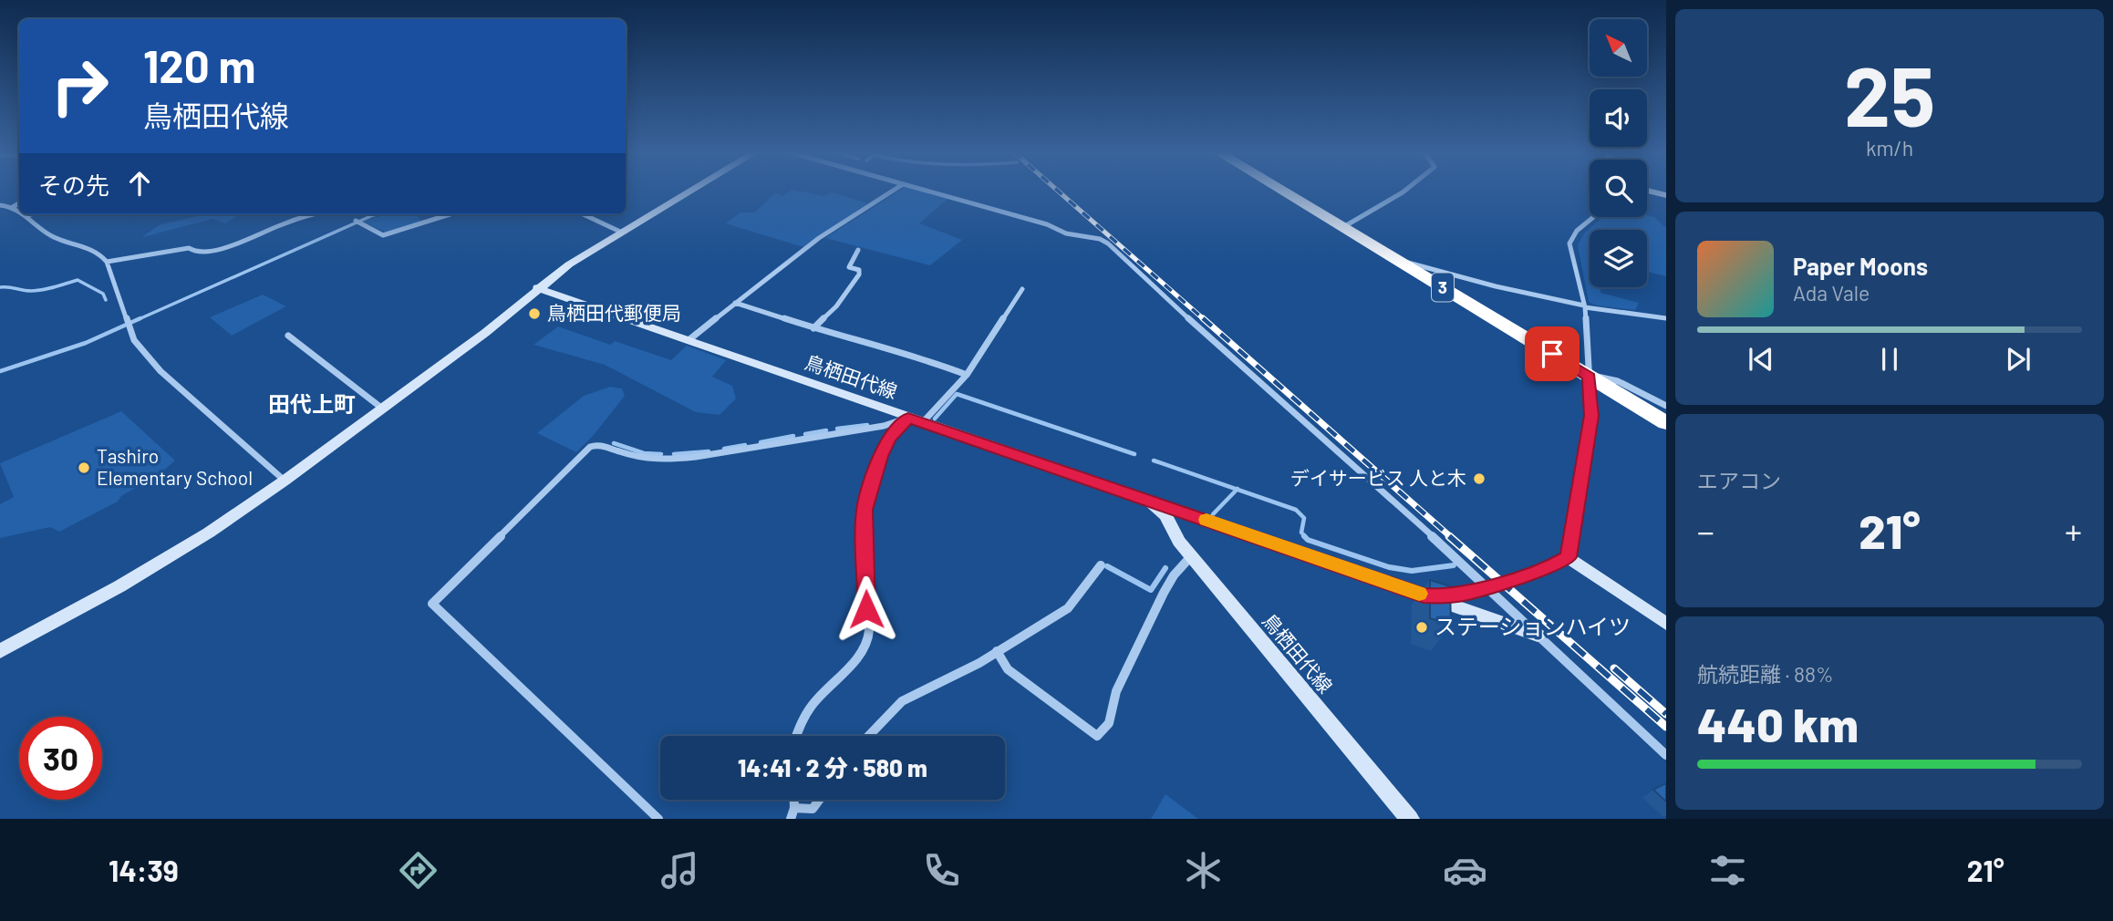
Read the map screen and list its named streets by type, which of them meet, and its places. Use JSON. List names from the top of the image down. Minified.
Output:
{"streets":{"highway":["3"],"main road":["鳥栖田代線"]},"districts":["田代上町"],"places":["鳥栖田代郵便局","Tashiro Elementary School","デイサービス 人と木","ステーションハイツ"],"north":"top left","page":{"tile":[["25","km/h"],"エアコン",["航続距離 · 88%","440 km"]],"turn":["120 m","鳥栖田代線"],"then":"その先","song":["Paper Moons","Ada Vale"],"heat":["−","21°","+"],"limit":"30","trip":"14:41 · 2 分 · 580 m","tabs":["14:39","21°"]}}
